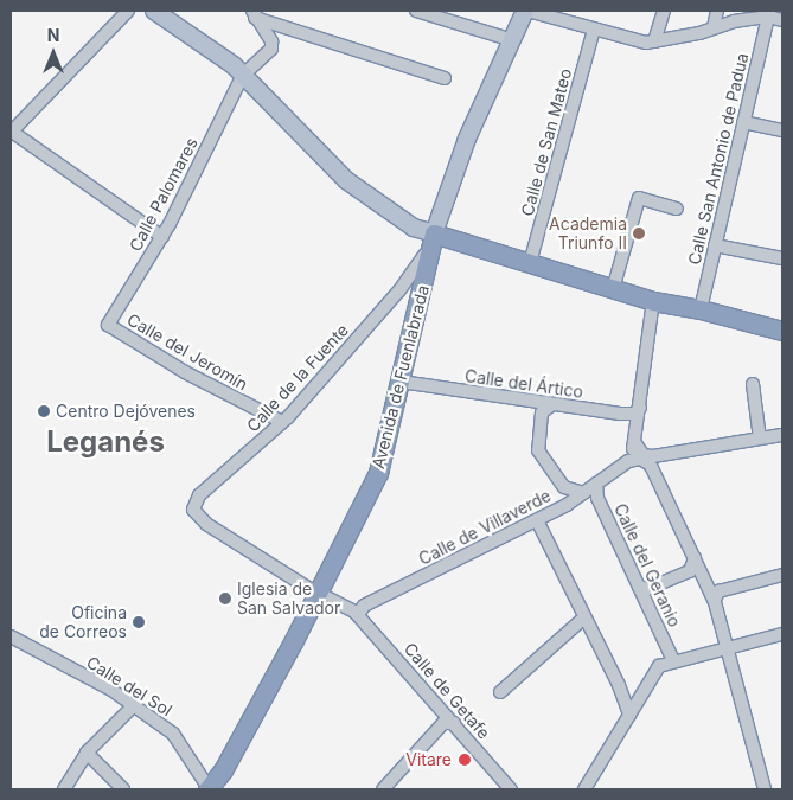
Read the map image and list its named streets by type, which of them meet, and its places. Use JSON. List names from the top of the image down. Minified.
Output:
{"streets":{"highway":["Avenida de Fuenlabrada"],"street":["Calle de San Mateo","Calle San Antonio de Padua","Calle Palomares","Calle del Jeromín","Calle de la Fuente","Calle del Ártico","Calle de Villaverde","Calle del Geranio","Calle del Sol","Calle de Getafe"]},"crossings":[["Calle Palomares","Calle del Jeromín"],["Calle del Jeromín","Calle de la Fuente"],["Avenida de Fuenlabrada","Calle de la Fuente"],["Avenida de Fuenlabrada","Calle del Ártico"],["Avenida de Fuenlabrada","Calle del Sol"],["Calle del Ártico","Calle de Villaverde"],["Calle de Villaverde","Calle del Geranio"],["Calle de Villaverde","Calle de Getafe"]],"districts":["Leganés"],"places":["Academia Triunfo II","Centro Dejóvenes","Iglesia de San Salvador","Oficina de Correos","Vitare"],"north":"top"}
